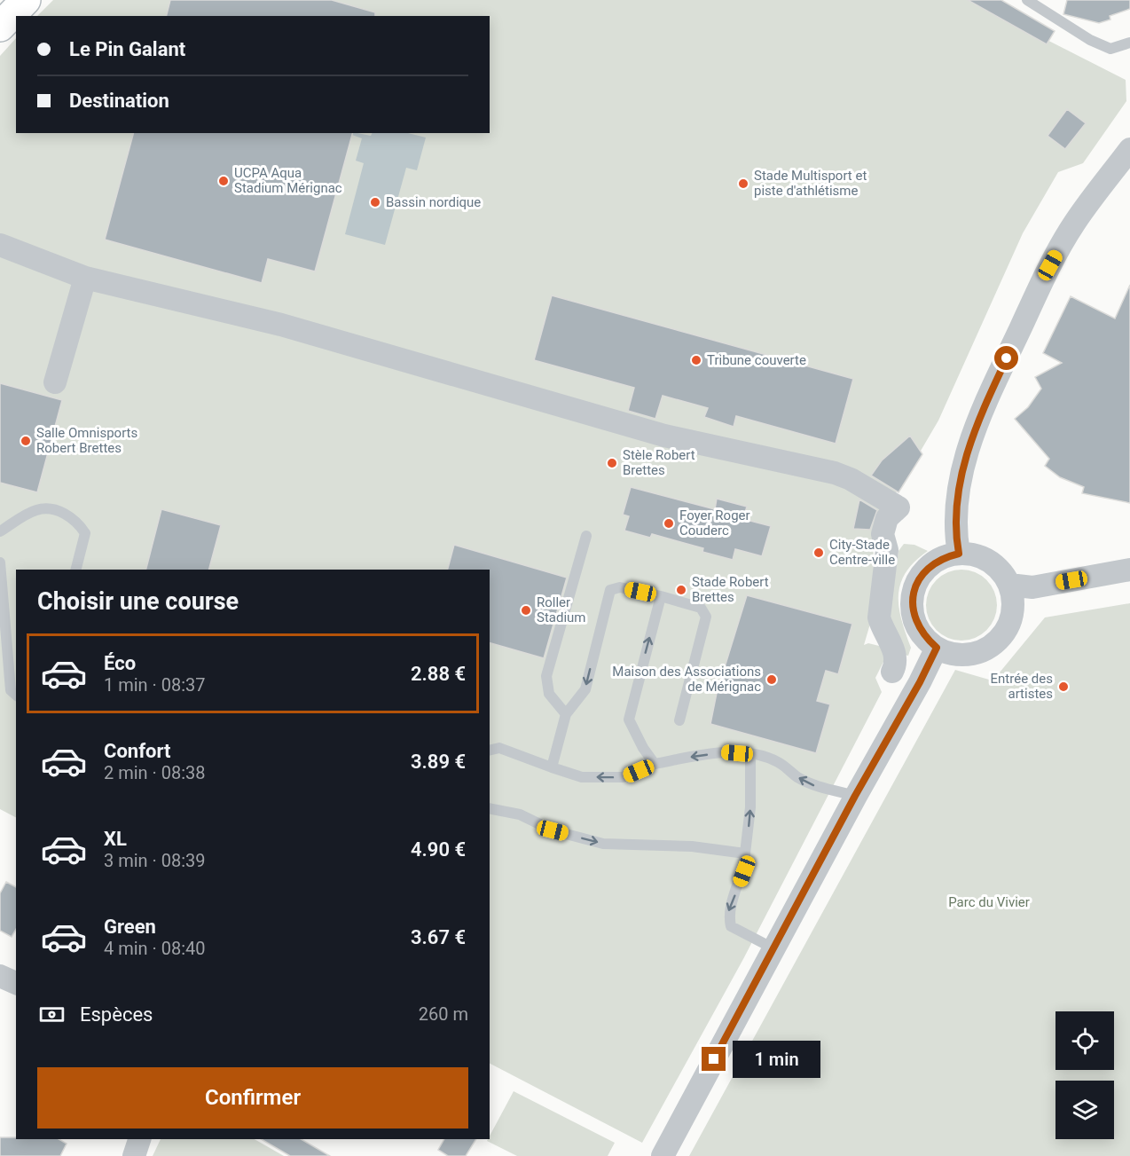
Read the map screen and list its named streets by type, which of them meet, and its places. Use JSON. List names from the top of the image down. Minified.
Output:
{"parks":["Parc du Vivier"],"places":["UCPA Aqua Stadium Mérignac","Stade Multisport et piste d'athlétisme","Bassin nordique","Tribune couverte","Salle Omnisports Robert Brettes","Stèle Robert Brettes","Foyer Roger Couderc","City-Stade Centre-ville","Stade Robert Brettes","Roller Stadium","Maison des Associations de Mérignac","Entrée des artistes"],"page":{"banner":["Le Pin Galant","Destination"],"heading":"Choisir une course","list":[{"name":"Éco","note":"1 min · 08:37","value":"2.88 €"},{"name":"Confort","note":"2 min · 08:38","value":"3.89 €"},{"name":"XL","note":"3 min · 08:39","value":"4.90 €"},{"name":"Green","note":"4 min · 08:40","value":"3.67 €"}],"pay":["Espèces","260 m"],"bubble":"1 min","buttons":"Confirmer"}}
